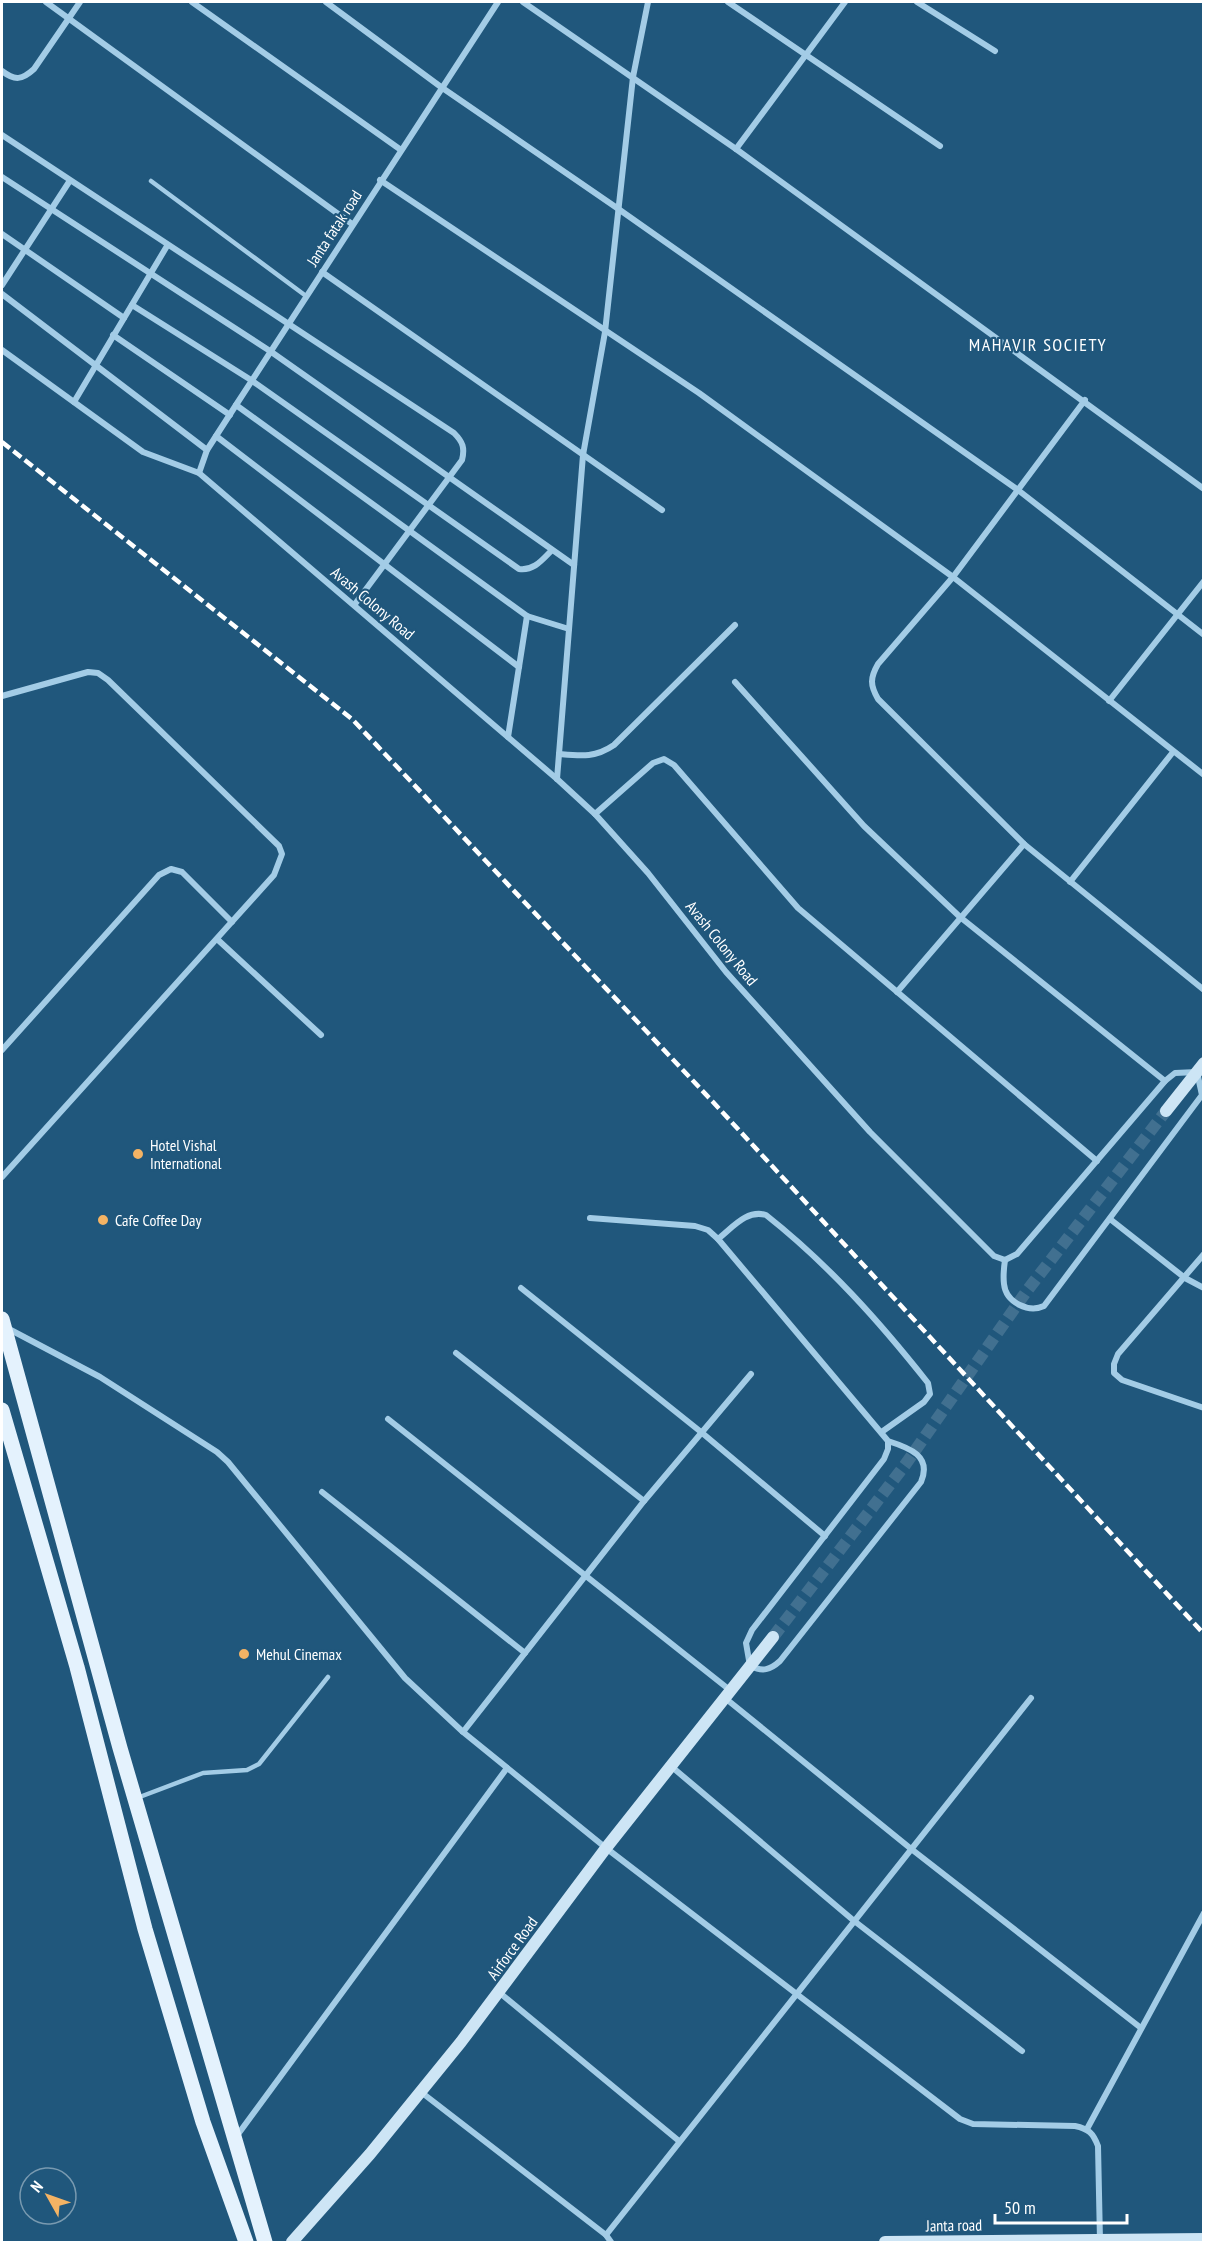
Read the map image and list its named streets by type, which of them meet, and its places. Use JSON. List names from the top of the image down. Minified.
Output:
{"streets":{"main road":["Airforce Road","Janta road"],"street":["Janta fatak road","Avash Colony Road"]},"crossings":[["Janta fatak road","Avash Colony Road"]],"districts":["MAHAVIR SOCIETY"],"places":["Hotel Vishal International","Cafe Coffee Day","Mehul Cinemax"],"scale_bar":"50 m","north":"top left"}
